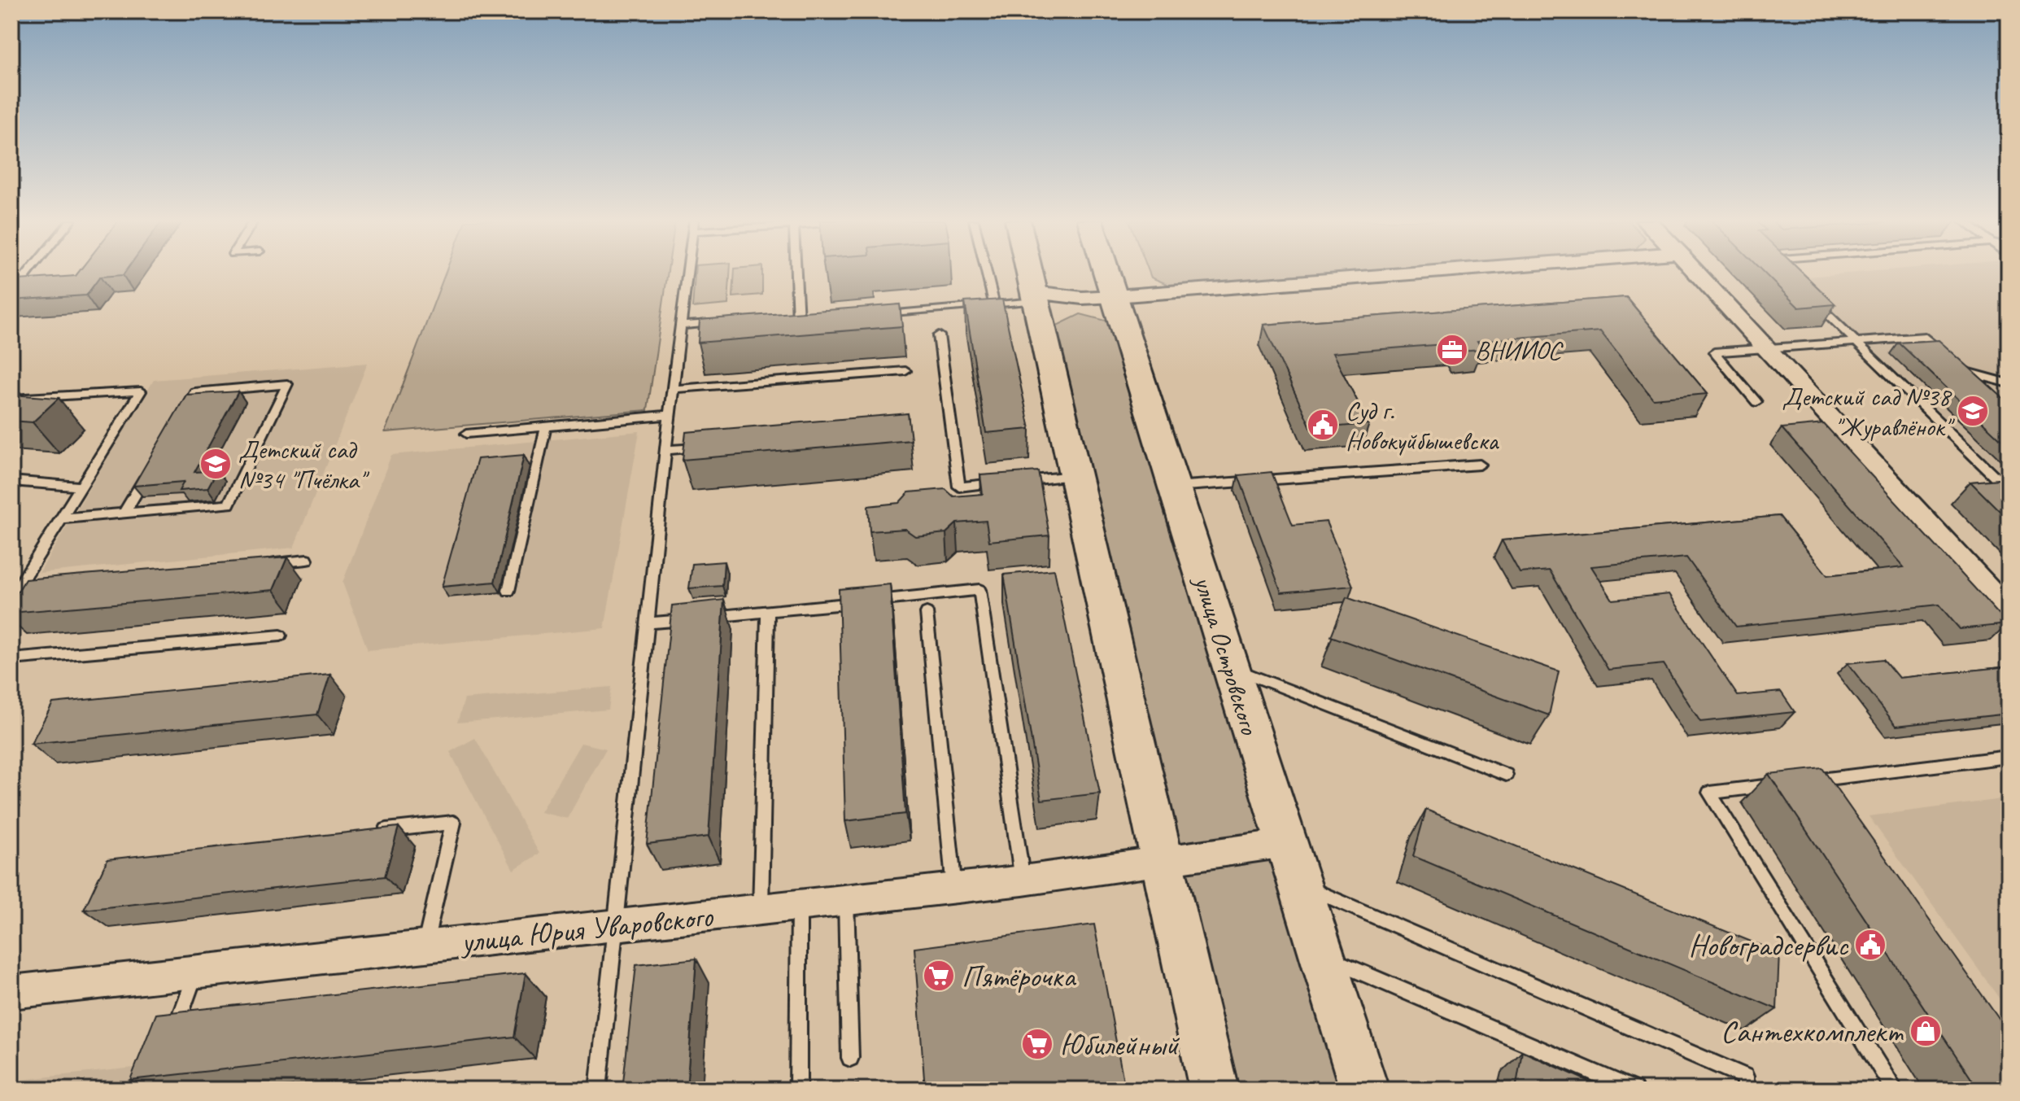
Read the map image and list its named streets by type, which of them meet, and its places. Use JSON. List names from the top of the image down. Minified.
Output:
{"streets":{"main road":["улица Островского"],"street":["улица Юрия Уваровского"]},"crossings":[["улица Островского","улица Юрия Уваровского"]],"places":{"office":["ВНИИОС"],"school or university":["Детский сад №38 \"Журавлёнок\"","Детский сад №34 \"Пчёлка\""],"public building":["Суд г. Новокуйбышевска","Новоградсервис"],"supermarket":["Пятёрочка","Юбилейный"],"shop":["Сантехкомплект"]}}
